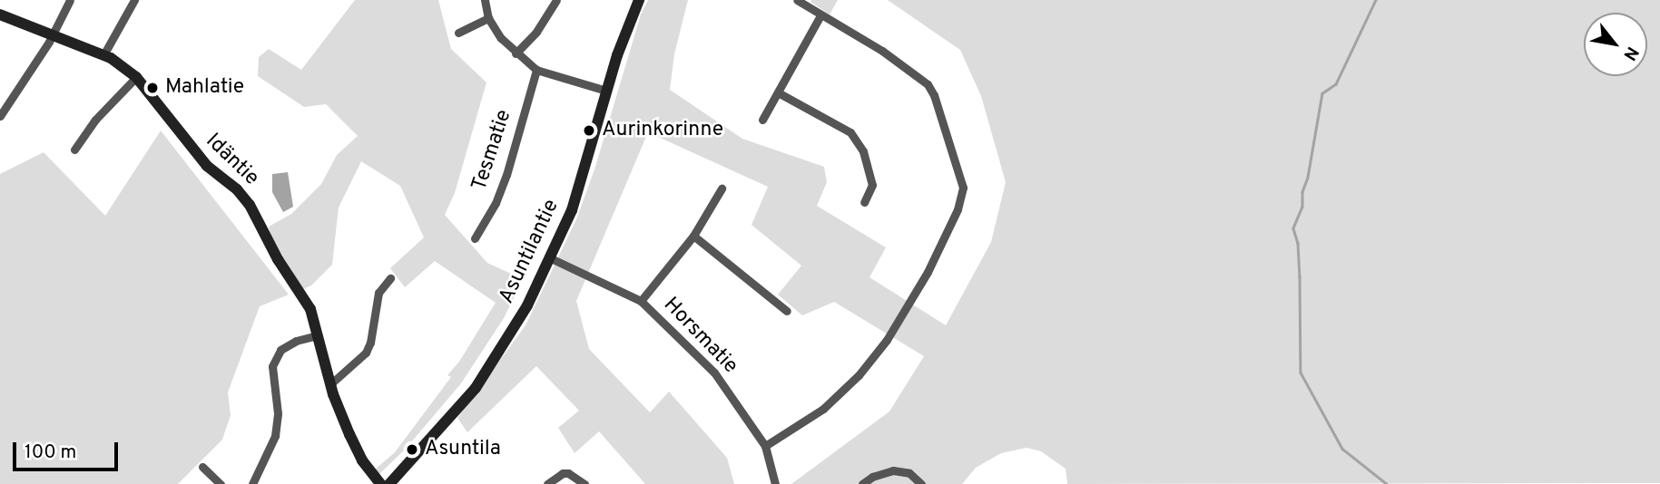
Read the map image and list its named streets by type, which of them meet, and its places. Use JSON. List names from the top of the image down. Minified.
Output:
{"streets":{"street":["Tesmatie","Idäntie","Asuntilantie","Horsmatie"]},"crossings":[["Asuntilantie","Horsmatie"]],"places":["Mahlatie","Aurinkorinne","Asuntila"],"scale_bar":"100 m","north":"bottom right"}
